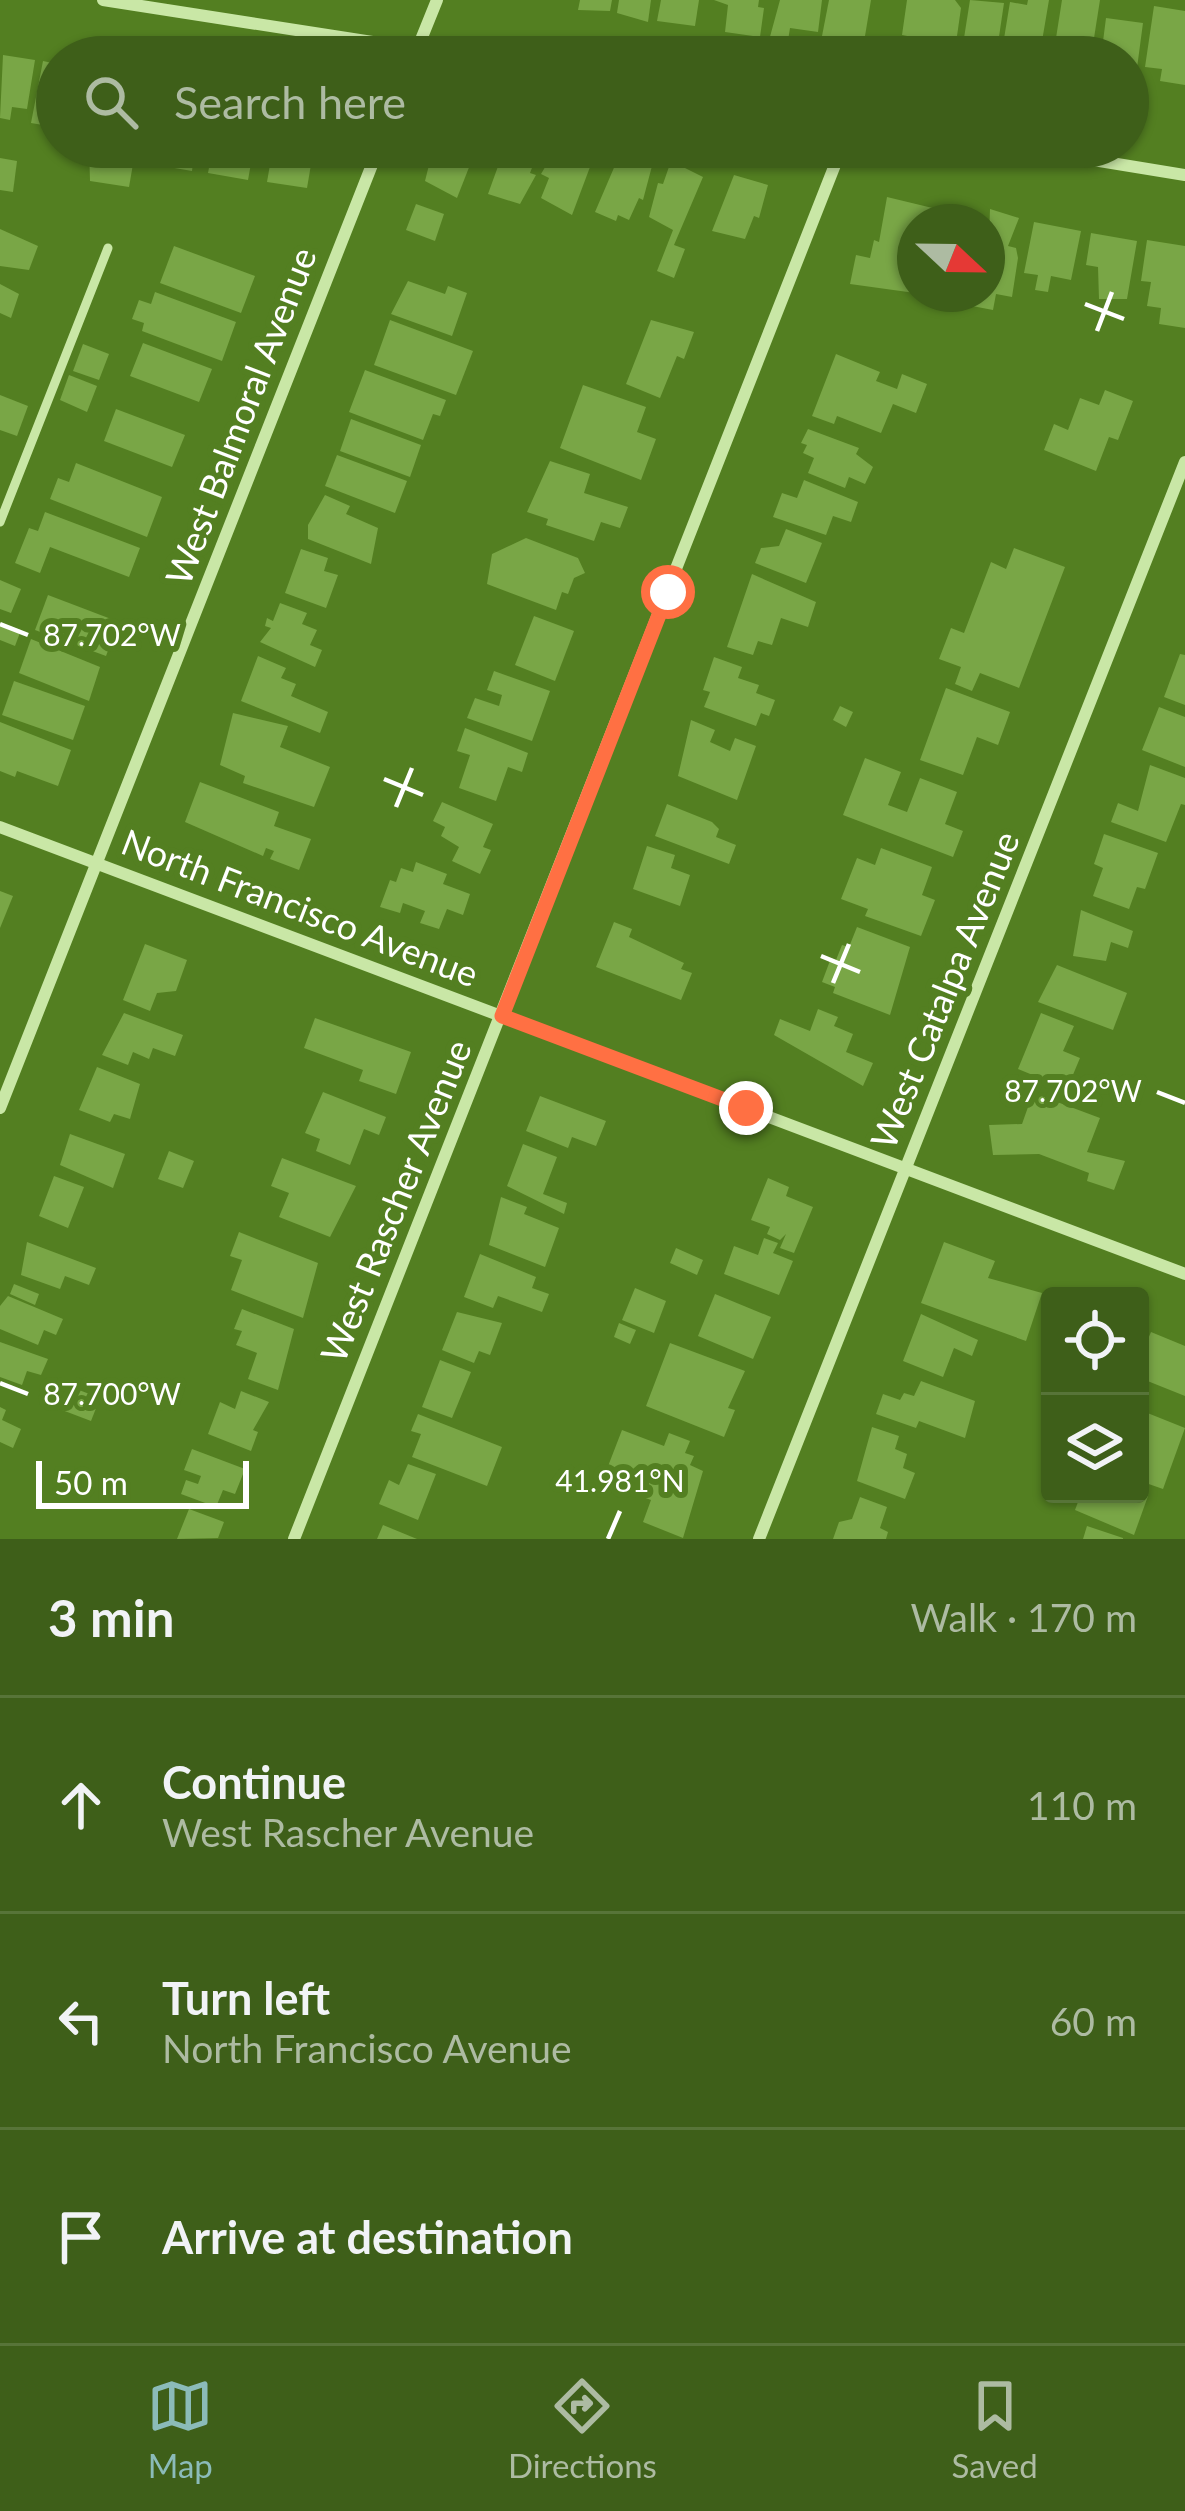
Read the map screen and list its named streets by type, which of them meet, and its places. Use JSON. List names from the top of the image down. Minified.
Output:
{"streets":{"street":["West Balmoral Avenue","North Francisco Avenue","West Catalpa Avenue","West Rascher Avenue"]},"crossings":[["West Balmoral Avenue","North Francisco Avenue"],["North Francisco Avenue","West Catalpa Avenue"],["North Francisco Avenue","West Rascher Avenue"]],"scale_bar":"50 m","north":"right","page":{"search":"Search here","scale":"50 m","heading":["3 min","Walk · 170 m"],"list":[["Continue","West Rascher Avenue","110 m"],["Turn left","North Francisco Avenue","60 m"],"Arrive at destination"],"nav":["Map","Directions","Saved"]},"coordinates":["87.702°W","87.700°W","41.981°N"]}
